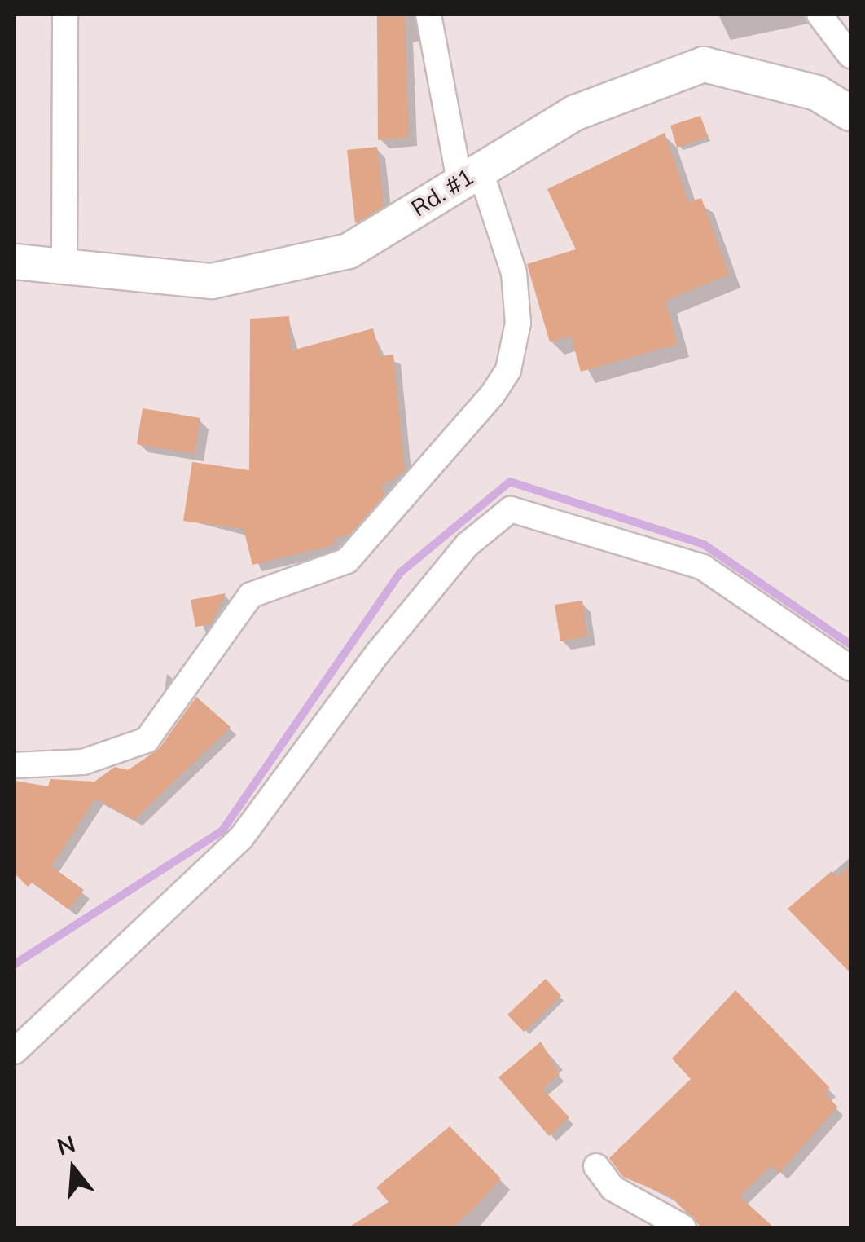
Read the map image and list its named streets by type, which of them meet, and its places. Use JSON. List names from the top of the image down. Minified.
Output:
{"streets":{"main road":["Rd. #1"]},"north":"top"}
